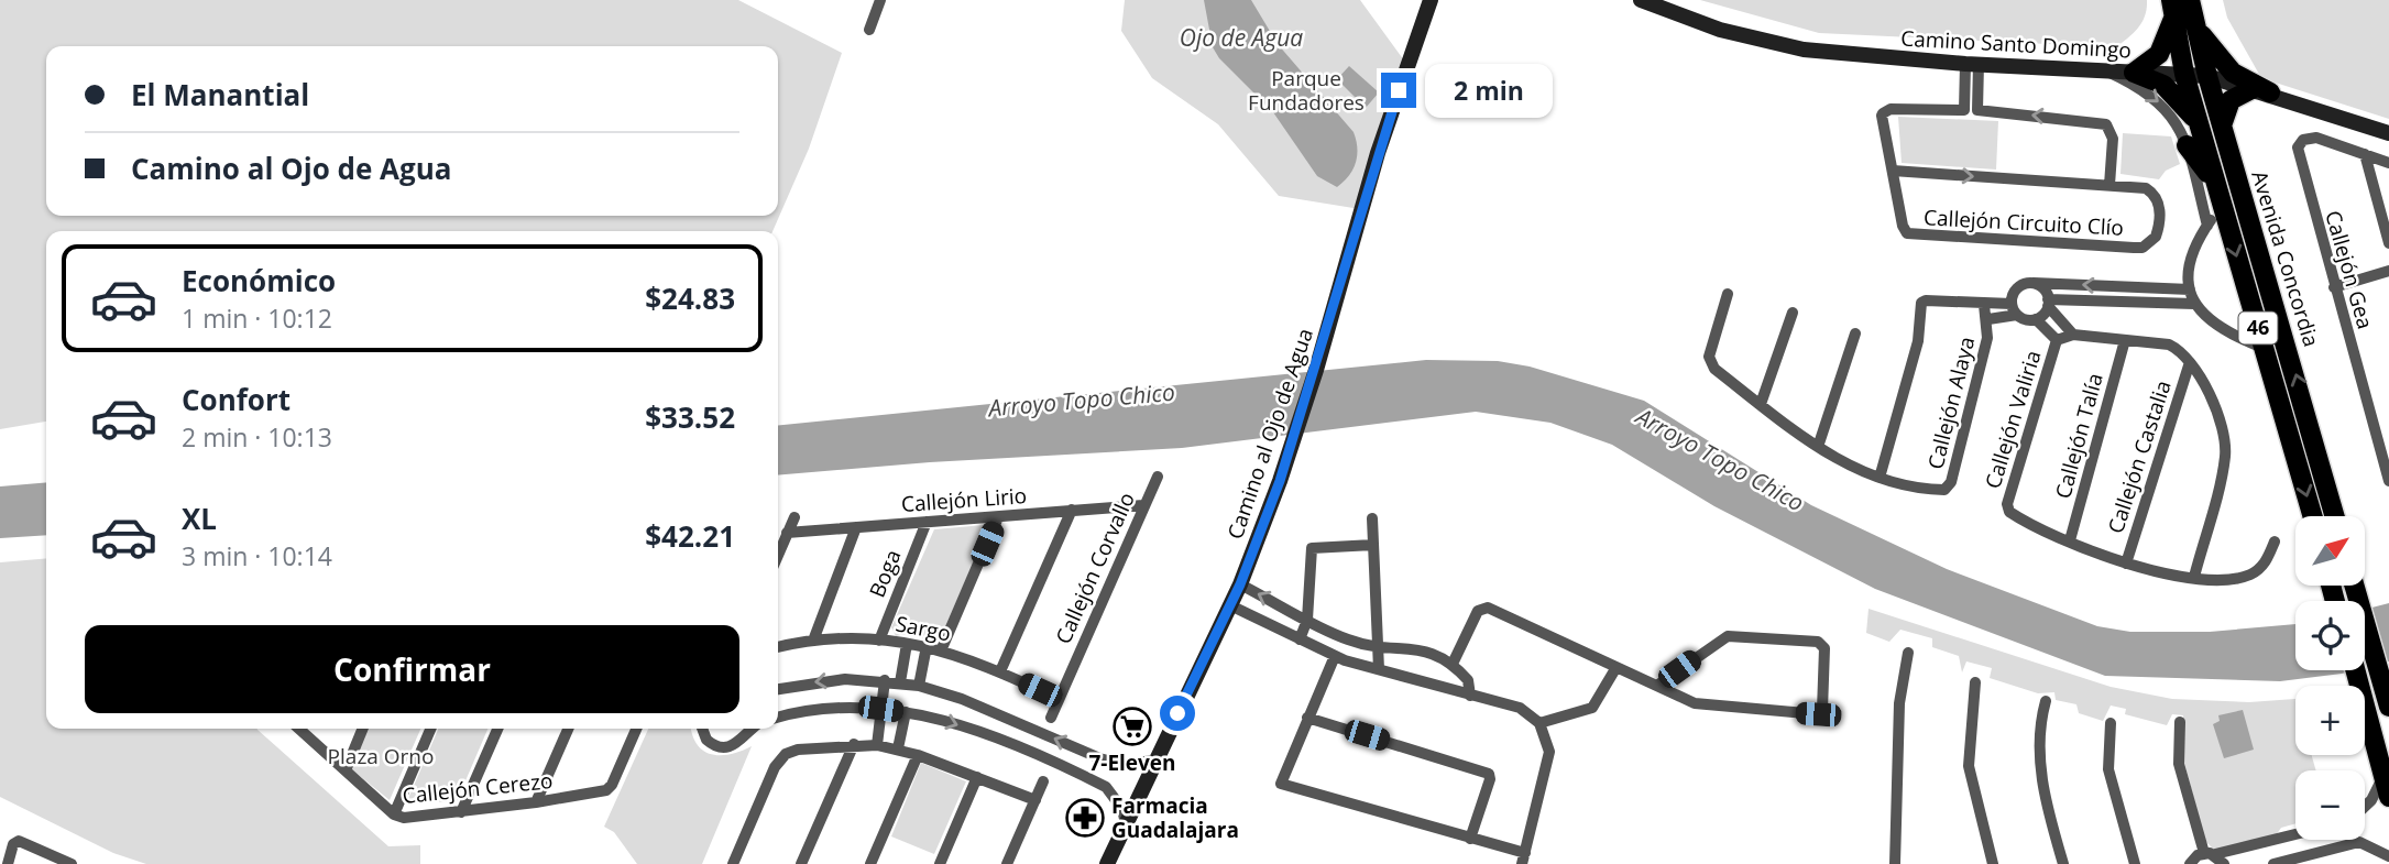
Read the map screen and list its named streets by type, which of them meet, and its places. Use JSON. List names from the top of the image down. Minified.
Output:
{"streets":{"main road":["Avenida Concordia","46"],"street":["Camino Santo Domingo","Callejón Circuito Clío","Callejón Gea","Callejón Alaya","Callejón Valiria","Camino al Ojo de Agua","Callejón Talía","Callejón Castalia","Callejón Lirio","Callejón Corvallo","Boga","Sargo","Callejón Cerezo"]},"crossings":[["Camino Santo Domingo","Callejón Circuito Clío"],["Camino Santo Domingo","Avenida Concordia"],["Callejón Valiria","Callejón Talía"],["Callejón Lirio","Callejón Corvallo"],["Callejón Lirio","Boga"],["Callejón Corvallo","Sargo"],["Boga","Sargo"]],"water":["Ojo de Agua","Arroyo Topo Chico"],"parks":["Parque Fundadores","Plaza Orno"],"places":{"supermarket":["7-Eleven"],"pharmacy":["Farmacia Guadalajara"]},"north":"top right","page":{"banner":["El Manantial","Camino al Ojo de Agua"],"bubble":"2 min","list":[{"name":"Económico","note":"1 min · 10:12","value":"$24.83"},{"name":"Confort","note":"2 min · 10:13","value":"$33.52"},{"name":"XL","note":"3 min · 10:14","value":"$42.21"}],"map_buttons":["+","−"],"buttons":"Confirmar"}}
